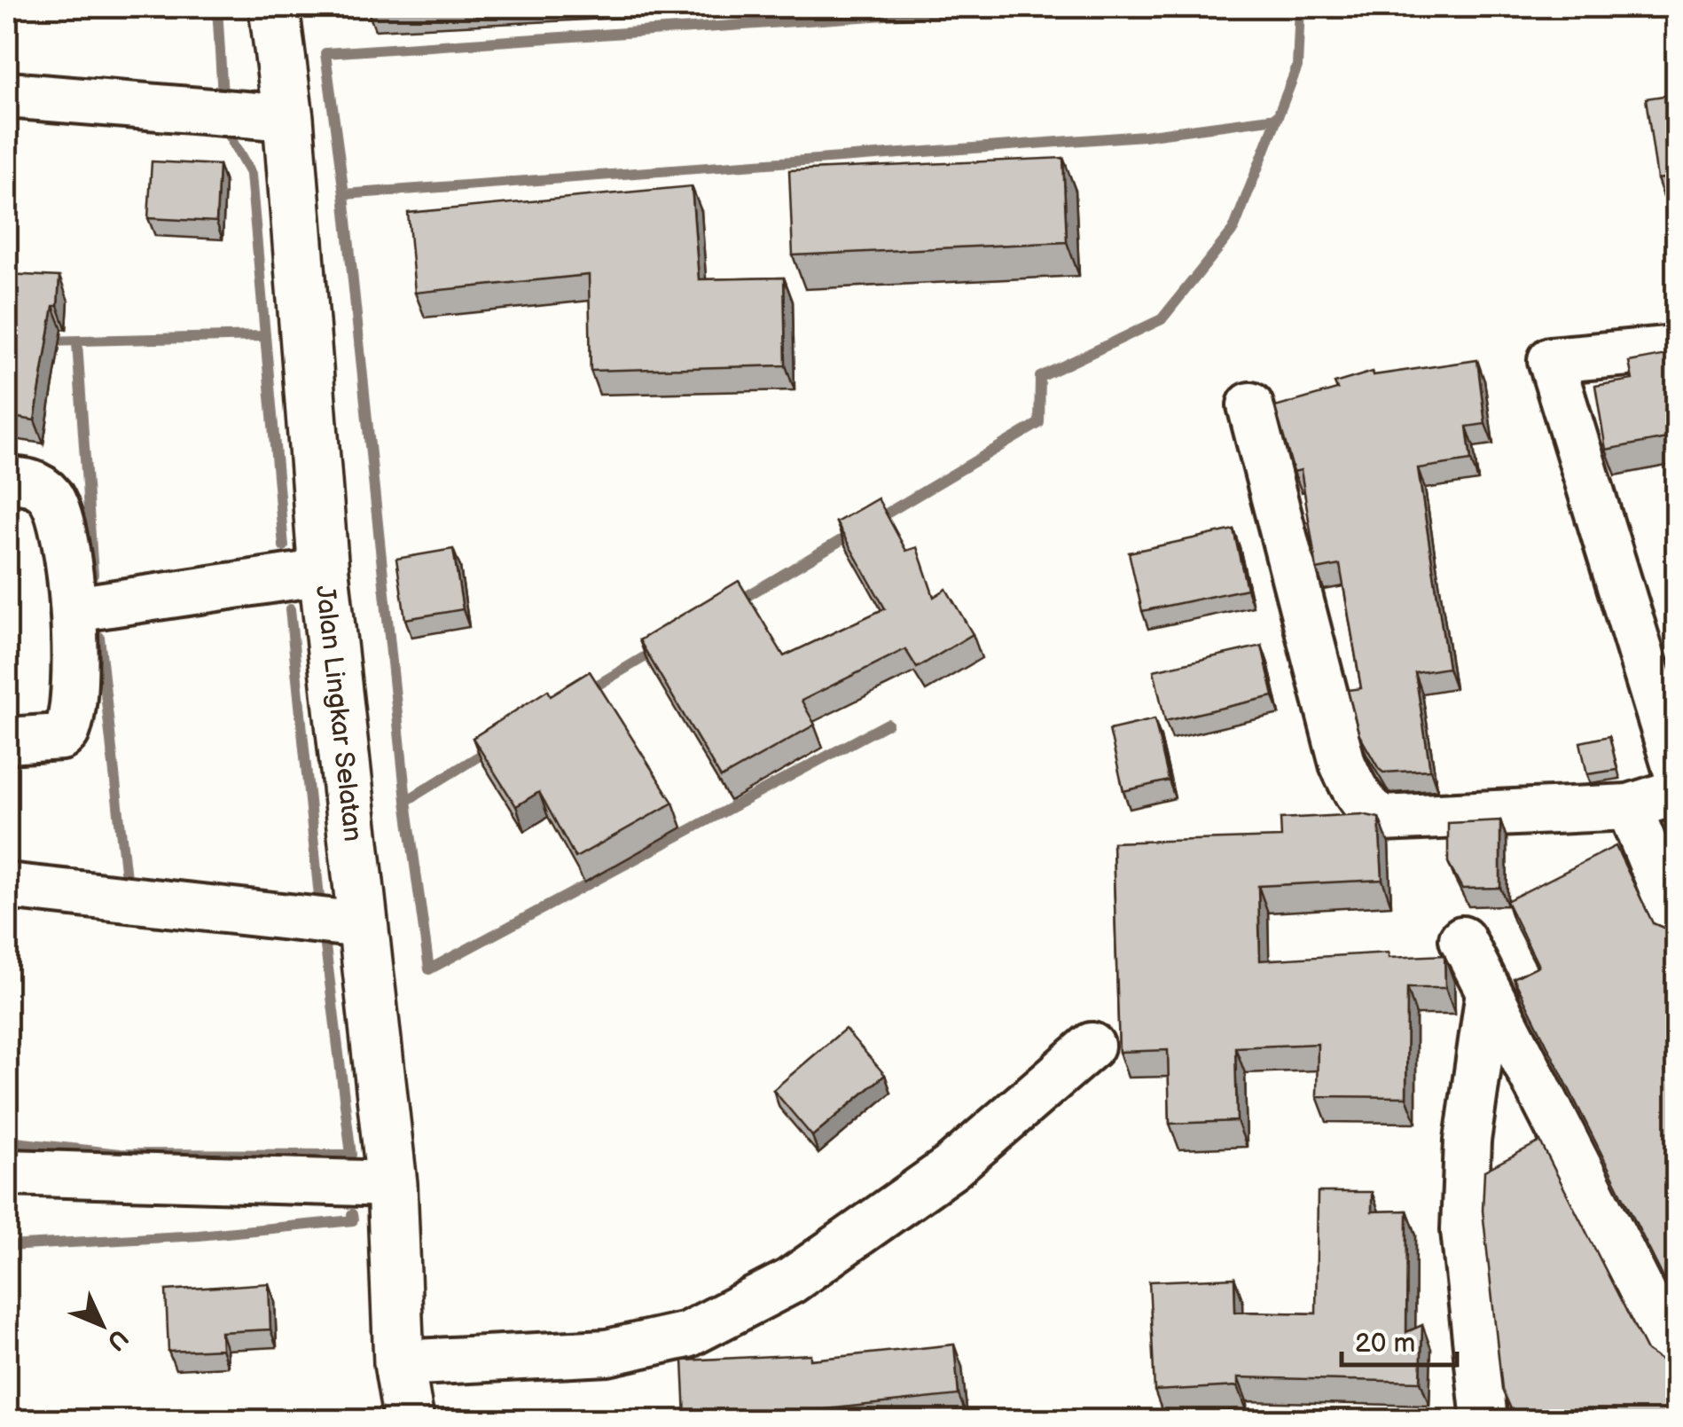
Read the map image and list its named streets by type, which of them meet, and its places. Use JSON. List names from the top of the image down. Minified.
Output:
{"streets":{"highway":["Jalan Lingkar Selatan"]},"scale_bar":"20 m","north":"bottom right"}
